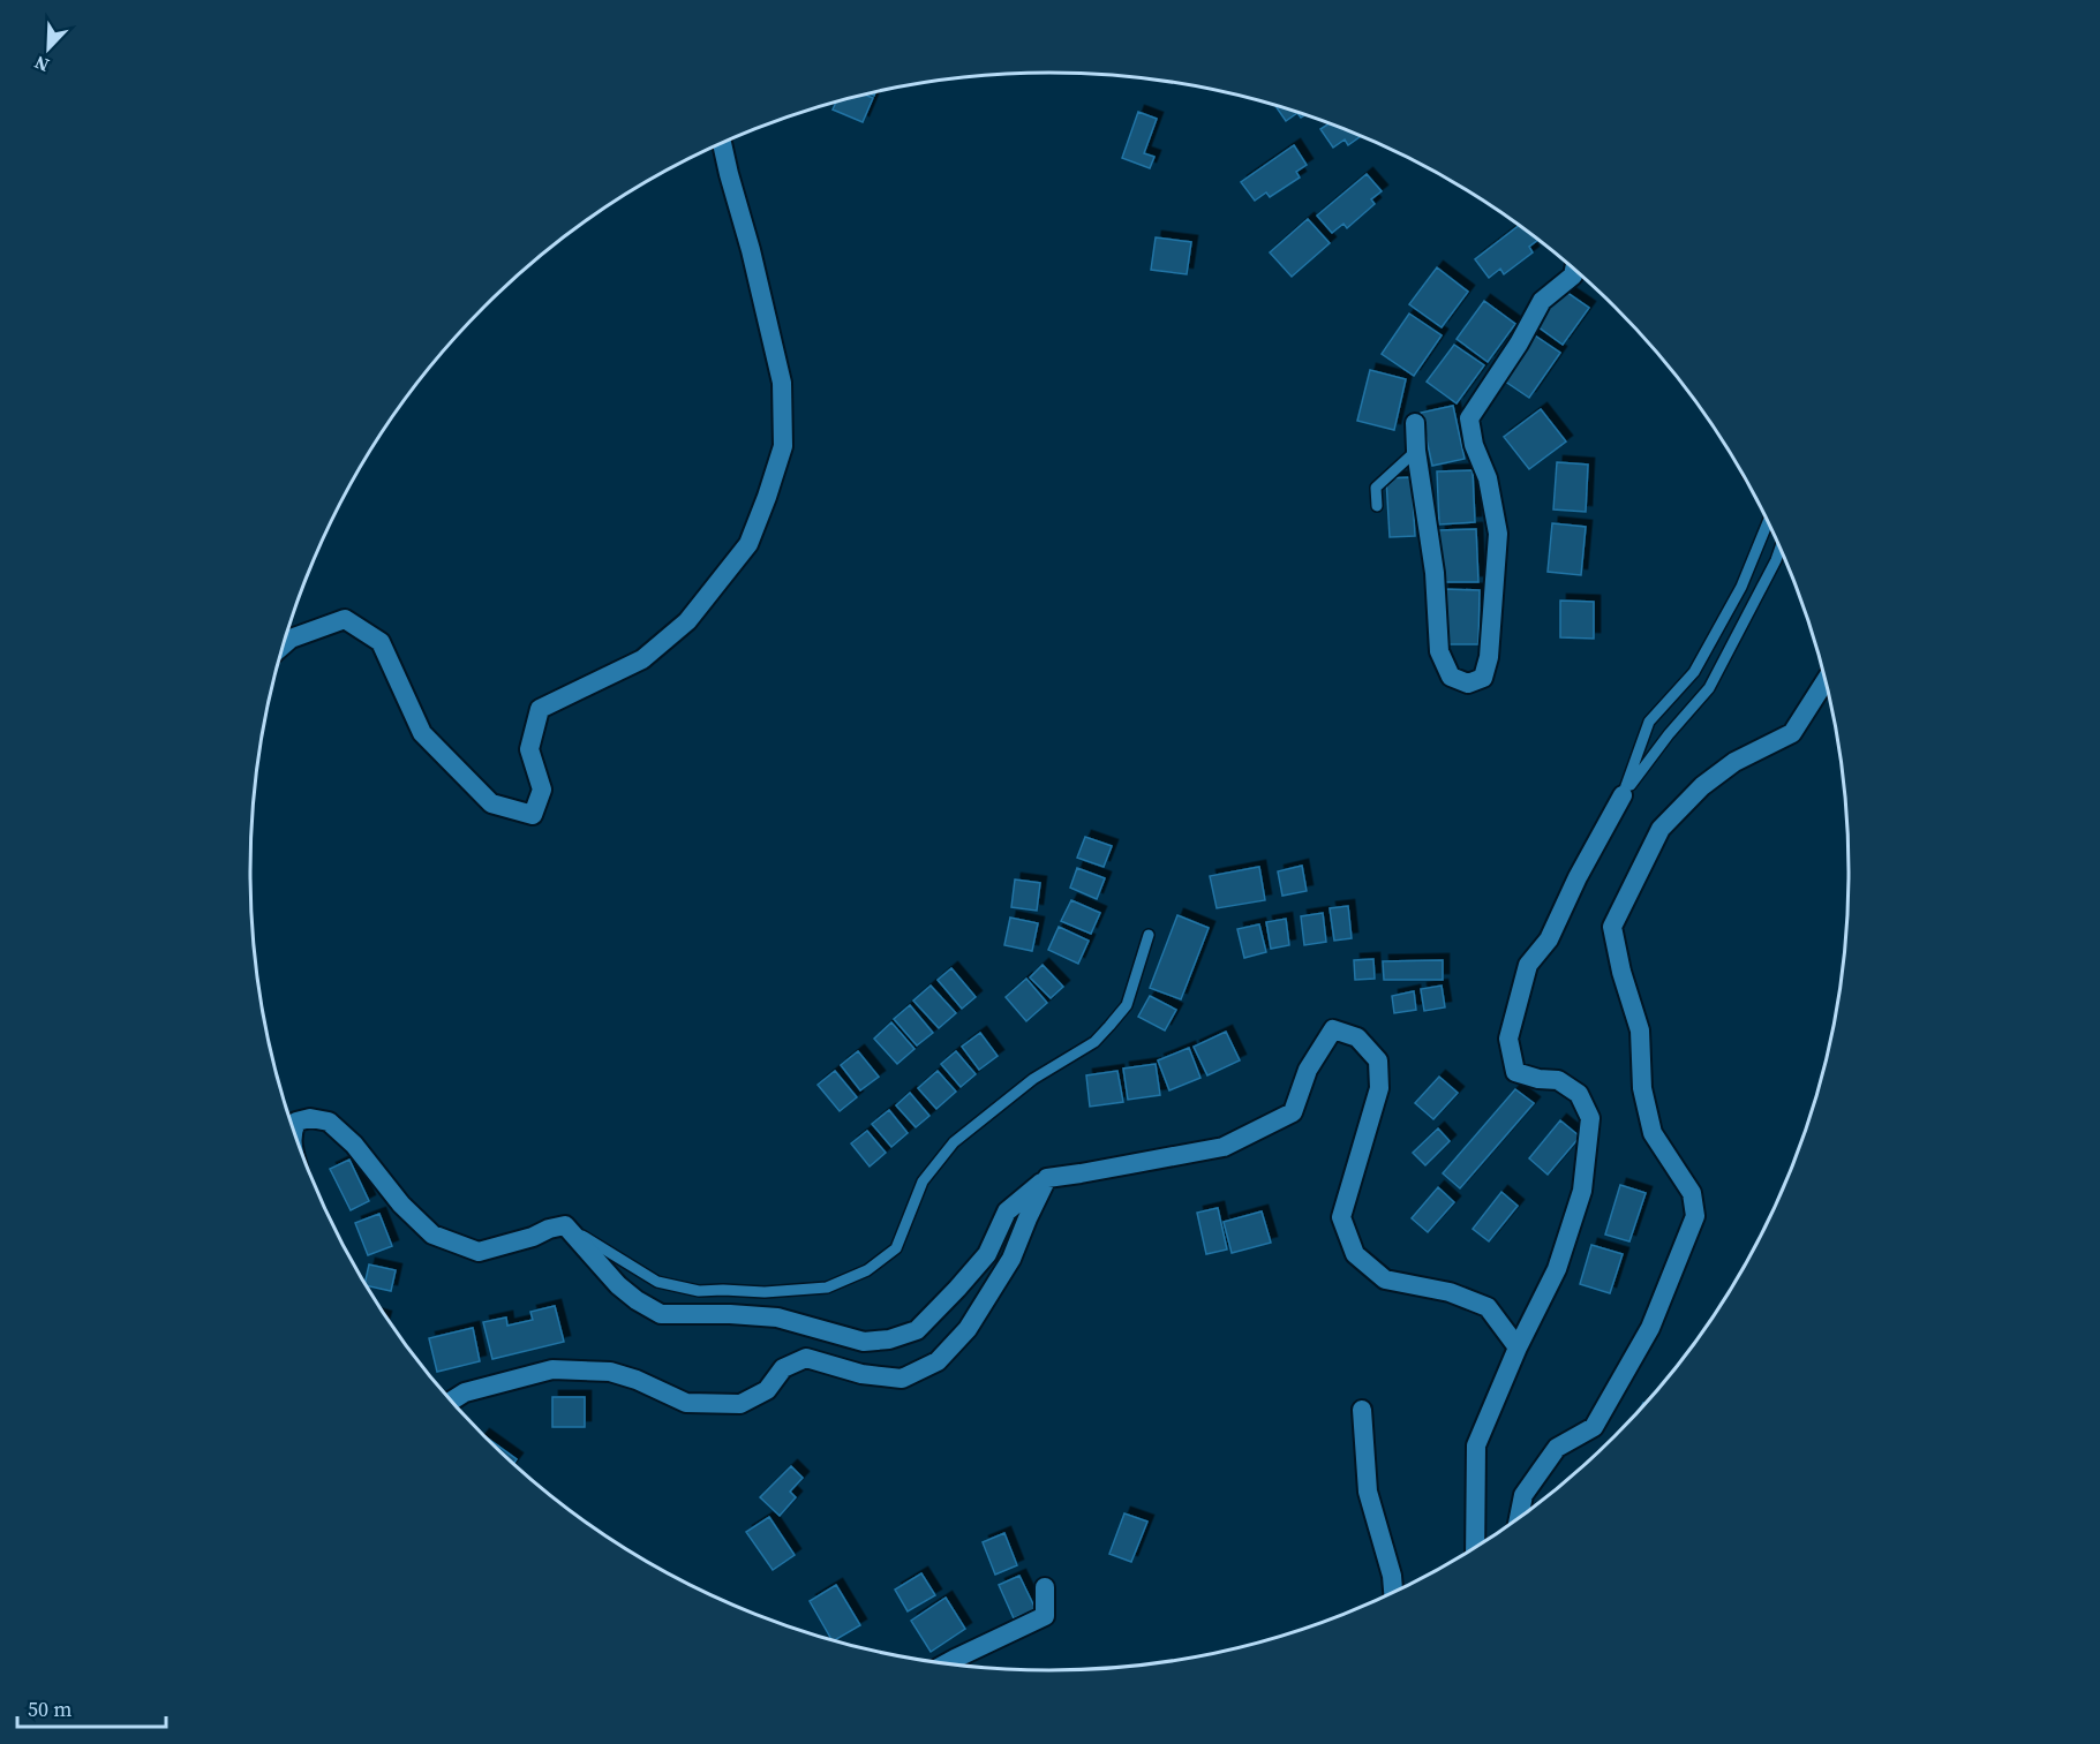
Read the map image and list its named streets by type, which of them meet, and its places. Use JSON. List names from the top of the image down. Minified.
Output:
{"scale_bar":"50 m","north":"bottom left"}
